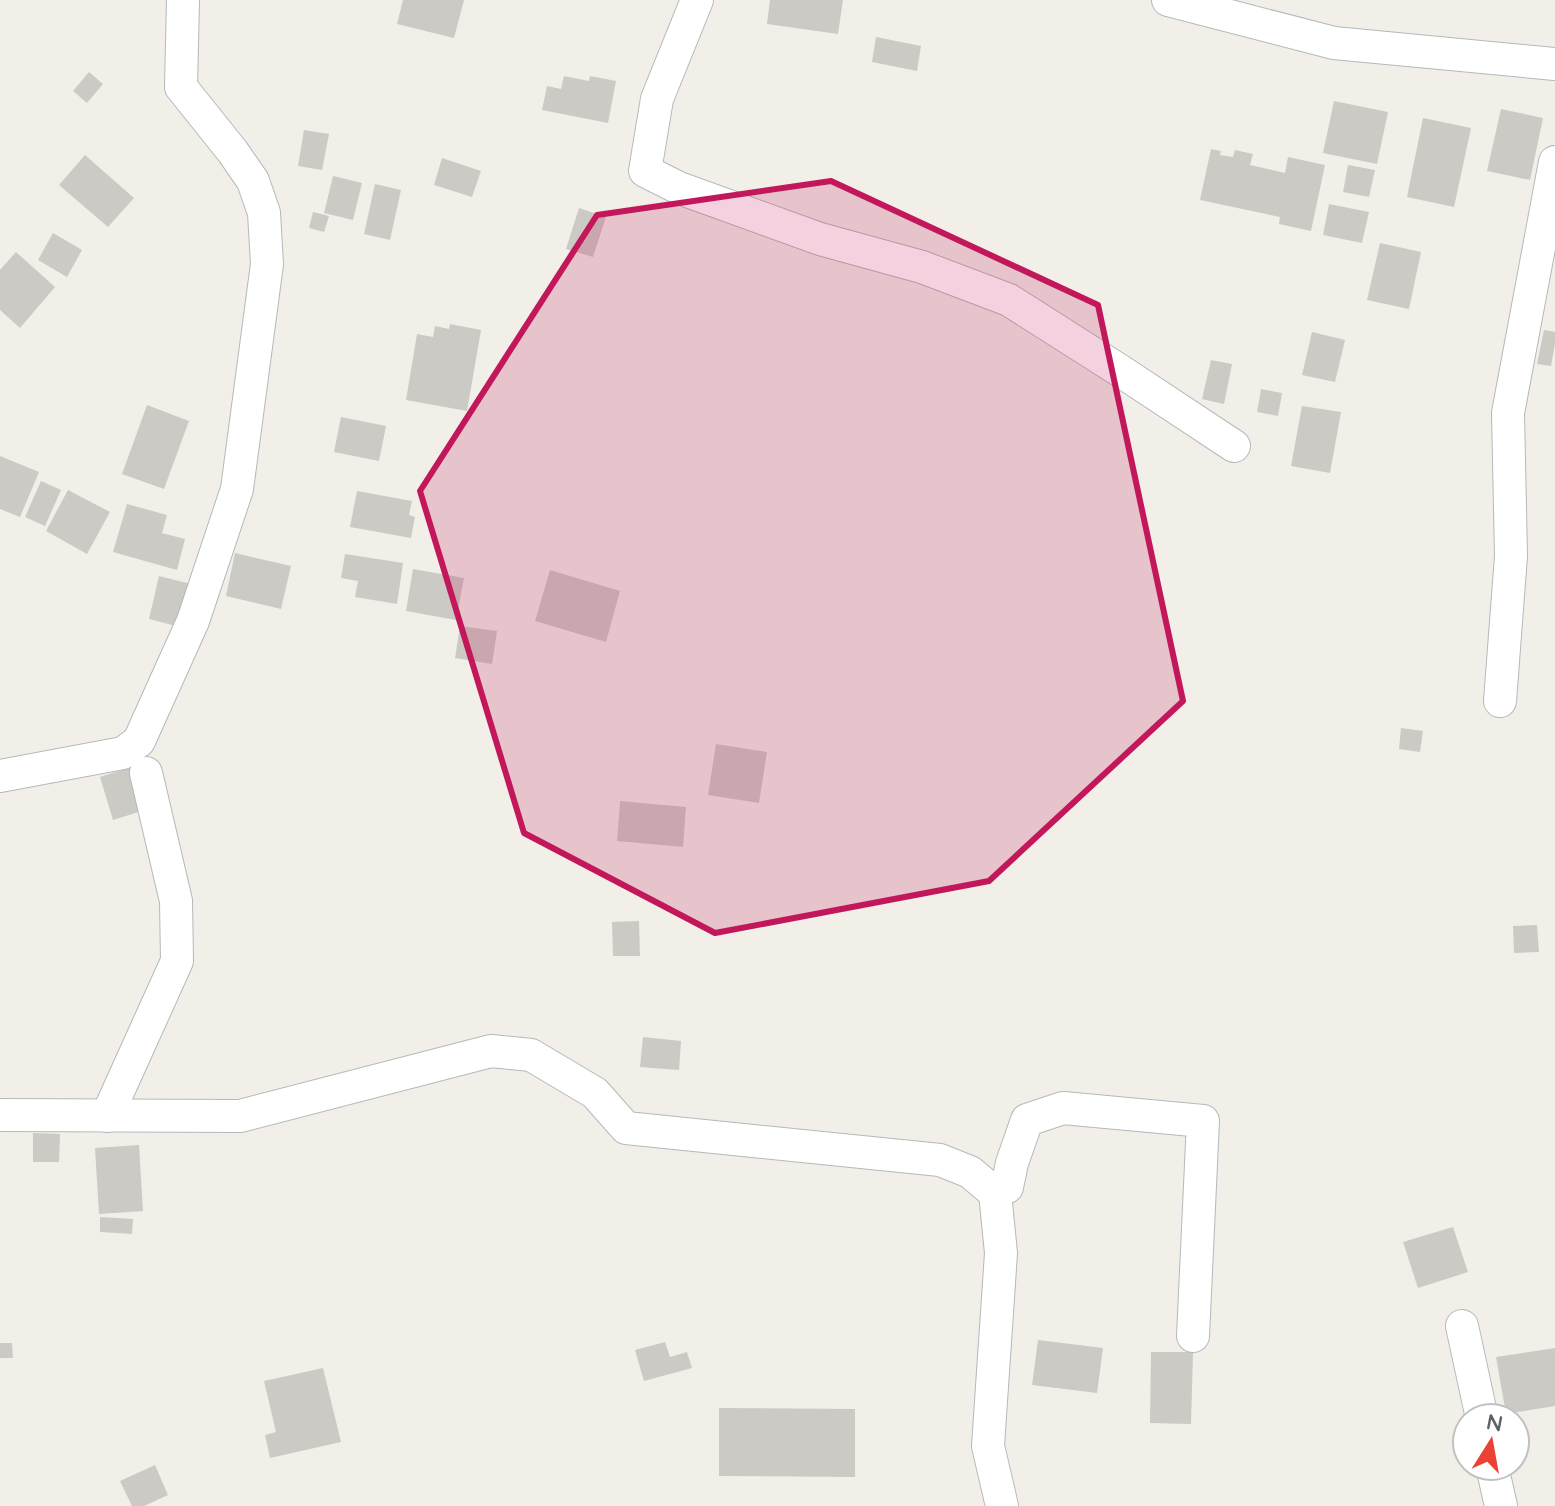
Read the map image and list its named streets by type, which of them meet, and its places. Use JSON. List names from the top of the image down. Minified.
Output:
{"north":"top"}
